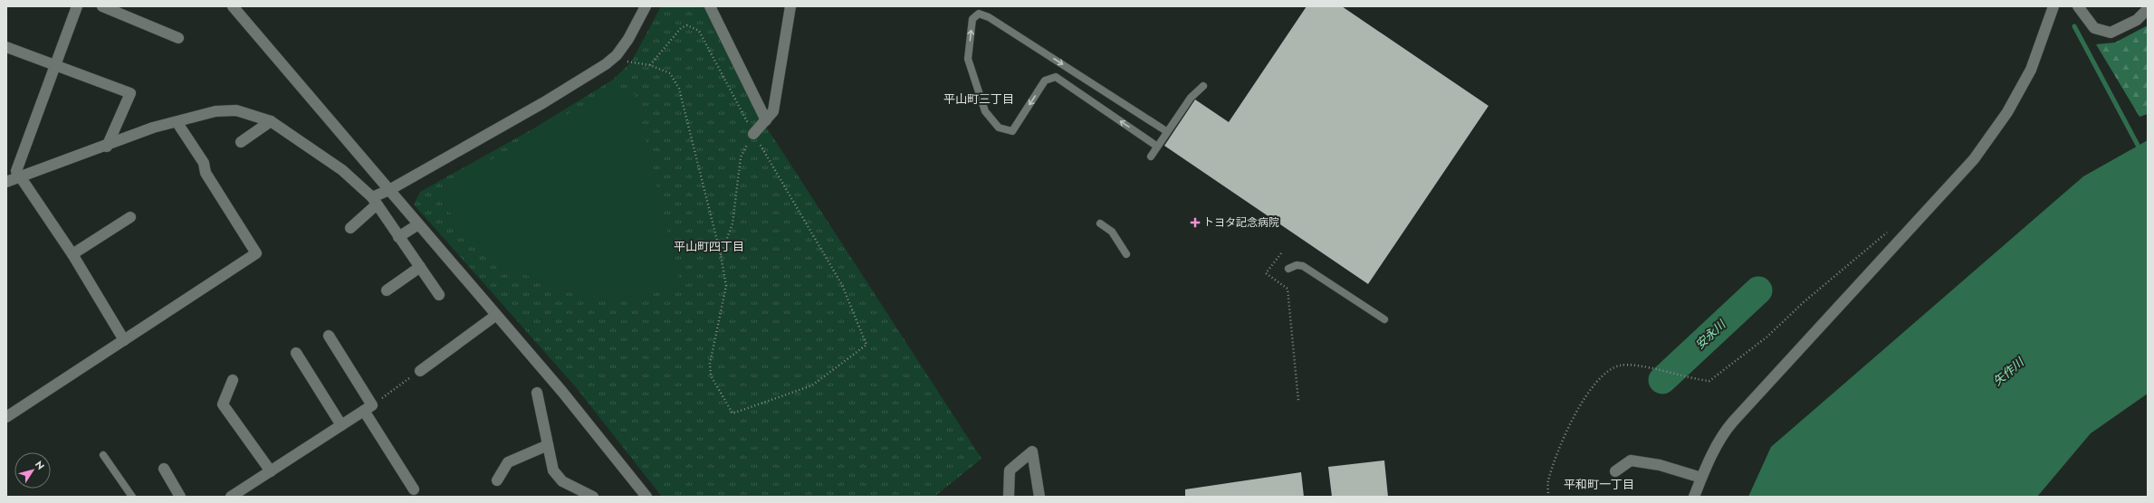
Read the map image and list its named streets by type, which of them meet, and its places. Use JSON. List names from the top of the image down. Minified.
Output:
{"districts":["平山町三丁目","平山町四丁目","平和町一丁目"],"water":["安永川","矢作川"],"places":{"health":["トヨタ記念病院"]},"north":"top right"}
